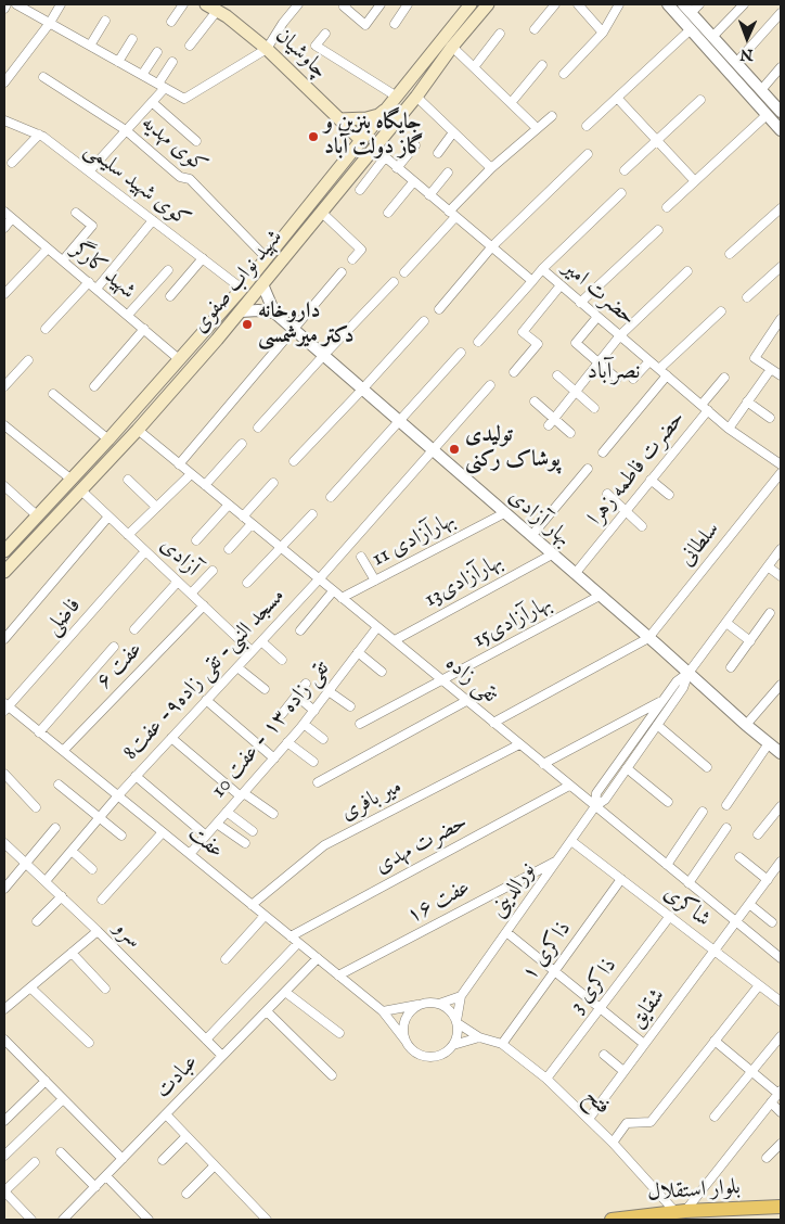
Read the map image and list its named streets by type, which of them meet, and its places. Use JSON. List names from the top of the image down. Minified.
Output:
{"streets":{"main road":["چاوشیان","شهید نواب صفوی","بلوار استقلال"],"street":["کوی مهدیه","کوی شهید سلیمی","شهید کارگر","حضرت امیر","حضرت فاطمه زهرا","بهار آزادی","بهارآزادی 11","سلطانی","آزادی","بهارآزادی13","فاضلی","بهارآزادی15","عفت ۶","مسجد النبی- تقی زاده۹- عفت8","تقی زاده","تقی زاده ۱۳ - عفت 10","میر بافری","عفت","حضرت مهدی","نورالدینی","عفت ۱۶","شاکری","سرو","ذاکری ۱","ذاکری 3","شقایق","عبادت","فتح"]},"crossings":[["چاوشیان","شهید نواب صفوی"],["کوی مهدیه","شهید نواب صفوی"],["کوی شهید سلیمی","شهید نواب صفوی"],["شهید کارگر","شهید نواب صفوی"],["شهید نواب صفوی","حضرت امیر"],["شهید نواب صفوی","بهار آزادی"],["شهید نواب صفوی","آزادی"],["شهید نواب صفوی","تقی زاده"],["حضرت امیر","حضرت فاطمه زهرا"],["حضرت فاطمه زهرا","بهار آزادی"],["بهار آزادی","بهارآزادی 11"],["بهار آزادی","سلطانی"],["بهار آزادی","بهارآزادی13"],["بهار آزادی","بهارآزادی15"],["بهار آزادی","مسجد النبی- تقی زاده۹- عفت8"],["بهار آزادی","نورالدینی"],["بهارآزادی 11","تقی زاده"],["آزادی","فاضلی"],["آزادی","عفت ۶"],["آزادی","مسجد النبی- تقی زاده۹- عفت8"],["بهارآزادی13","تقی زاده"],["فاضلی","عفت"],["بهارآزادی15","تقی زاده"],["عفت ۶","عفت"],["مسجد النبی- تقی زاده۹- عفت8","تقی زاده"],["مسجد النبی- تقی زاده۹- عفت8","عفت"],["مسجد النبی- تقی زاده۹- عفت8","سرو"],["تقی زاده","تقی زاده ۱۳ - عفت 10"],["تقی زاده","میر بافری"],["تقی زاده","حضرت مهدی"],["تقی زاده","نورالدینی"],["تقی زاده","شقایق"],["تقی زاده ۱۳ - عفت 10","عفت"],["میر بافری","عفت"],["عفت","حضرت مهدی"],["عفت","نورالدینی"],["عفت","عفت ۱۶"],["عفت","عبادت"],["عفت","فتح"],["نورالدینی","عفت ۱۶"],["نورالدینی","شاکری"],["نورالدینی","فتح"],["شاکری","ذاکری ۱"],["شاکری","ذاکری 3"],["شاکری","شقایق"],["سرو","عبادت"],["ذاکری ۱","فتح"],["ذاکری 3","فتح"],["شقایق","فتح"],["فتح","بلوار استقلال"]],"districts":["نصرآباد"],"places":["جایگاه بنزین و گاز دولت آباد","داروخانه دکتر میرشمسی","تولیدی پوشاک رکنی"],"north":"bottom"}
